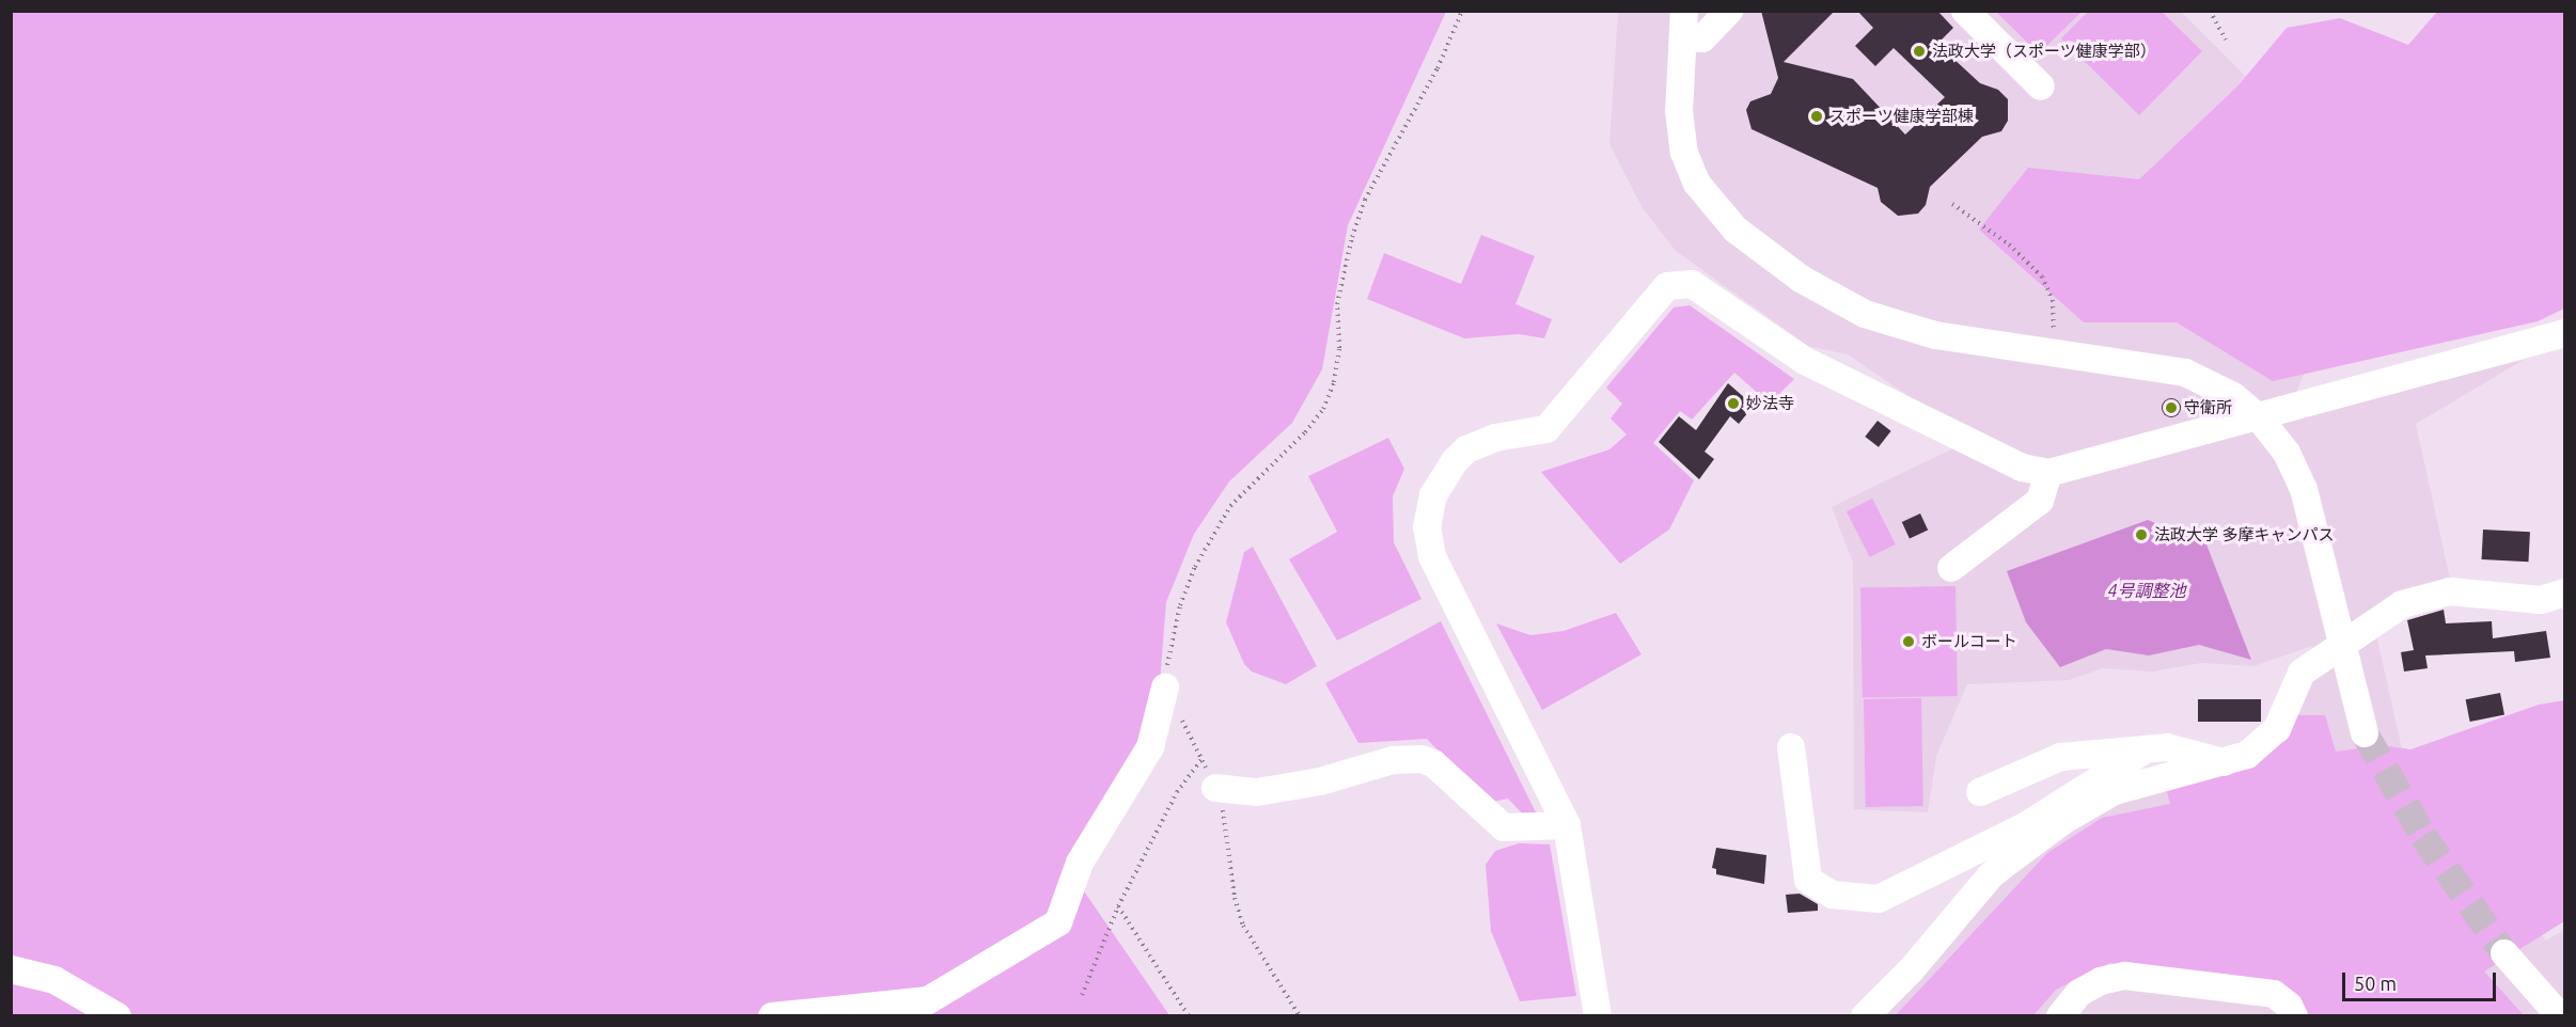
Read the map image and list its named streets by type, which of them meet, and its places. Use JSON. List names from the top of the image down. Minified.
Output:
{"water":["4号調整池"],"places":["法政大学（スポーツ健康学部）","スポーツ健康学部棟","妙法寺","守衛所","法政大学 多摩キャンパス","ボールコート"],"scale_bar":"50 m"}
